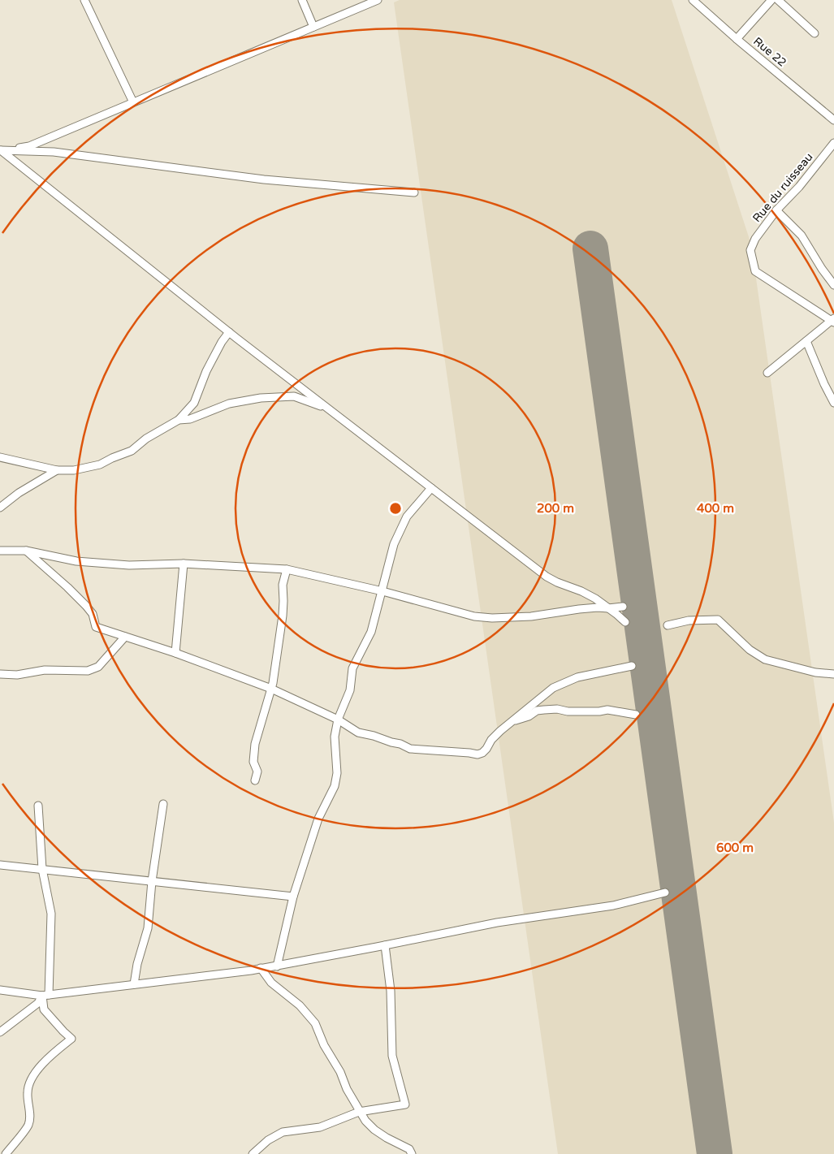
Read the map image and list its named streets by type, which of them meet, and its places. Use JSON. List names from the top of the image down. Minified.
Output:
{"streets":{"street":["Rue 22","Rue du ruisseau"]},"rings":["200 m","400 m","600 m"]}
